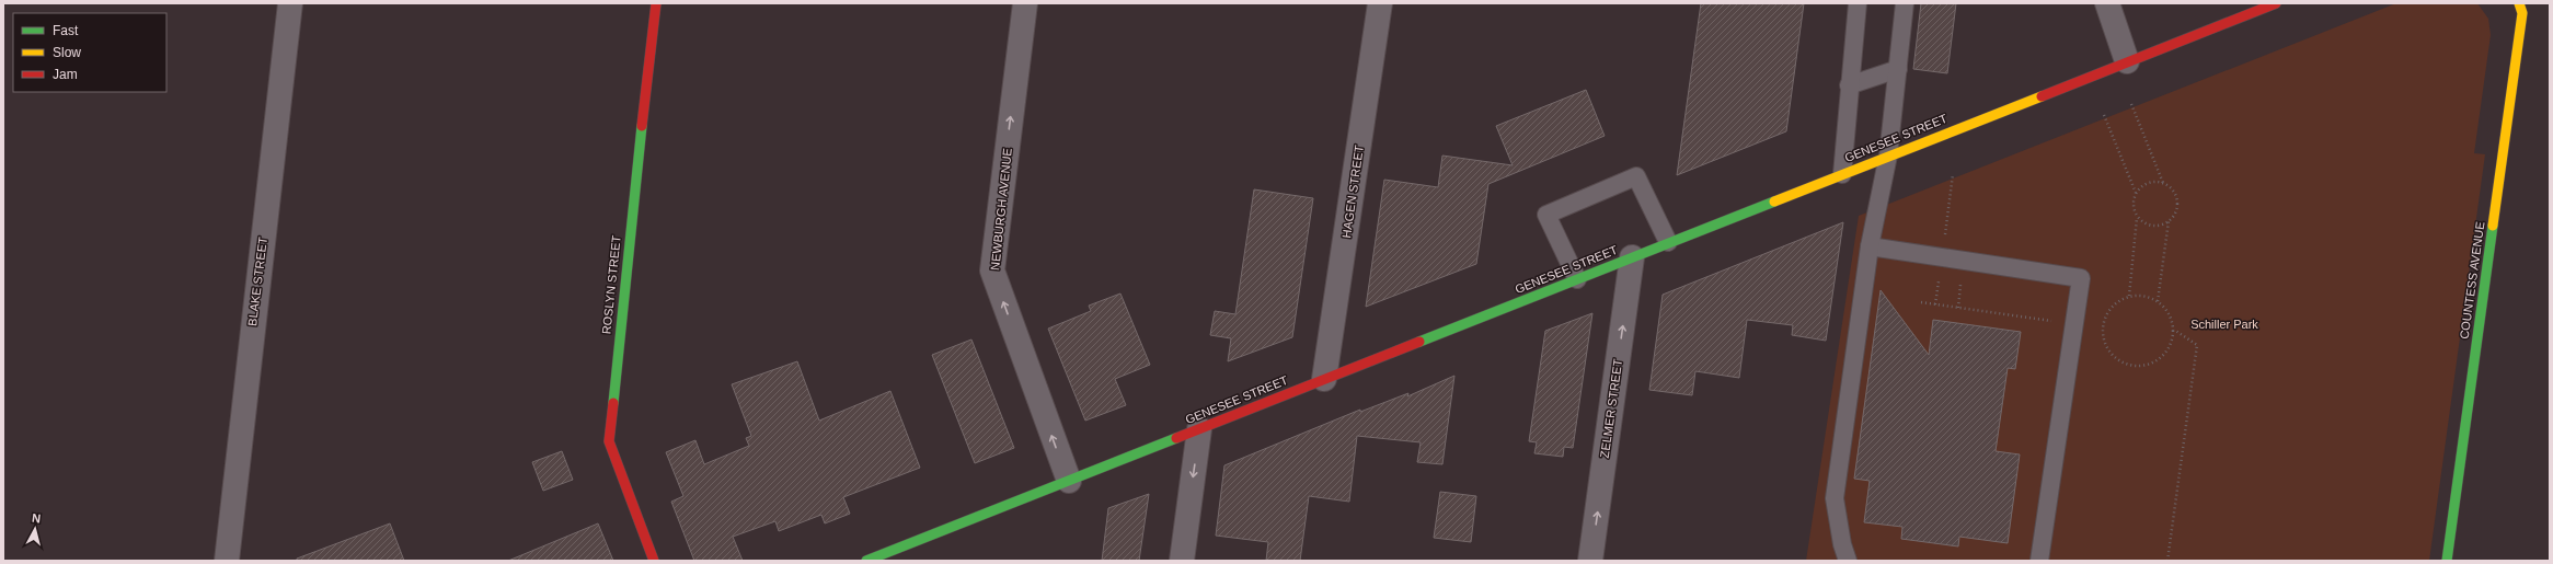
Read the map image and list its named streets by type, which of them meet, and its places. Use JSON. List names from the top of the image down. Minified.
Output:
{"streets":{"main road":["GENESEE STREET","COUNTESS AVENUE","ROSLYN STREET"],"street":["HAGEN STREET","NEWBURGH AVENUE","BLAKE STREET","ZELMER STREET"]},"crossings":[["GENESEE STREET","HAGEN STREET"],["GENESEE STREET","NEWBURGH AVENUE"],["GENESEE STREET","ZELMER STREET"]],"one_way":["NEWBURGH AVENUE","ZELMER STREET"],"parks":["Schiller Park"],"legend":["Fast","Slow","Jam"],"north":"top"}
